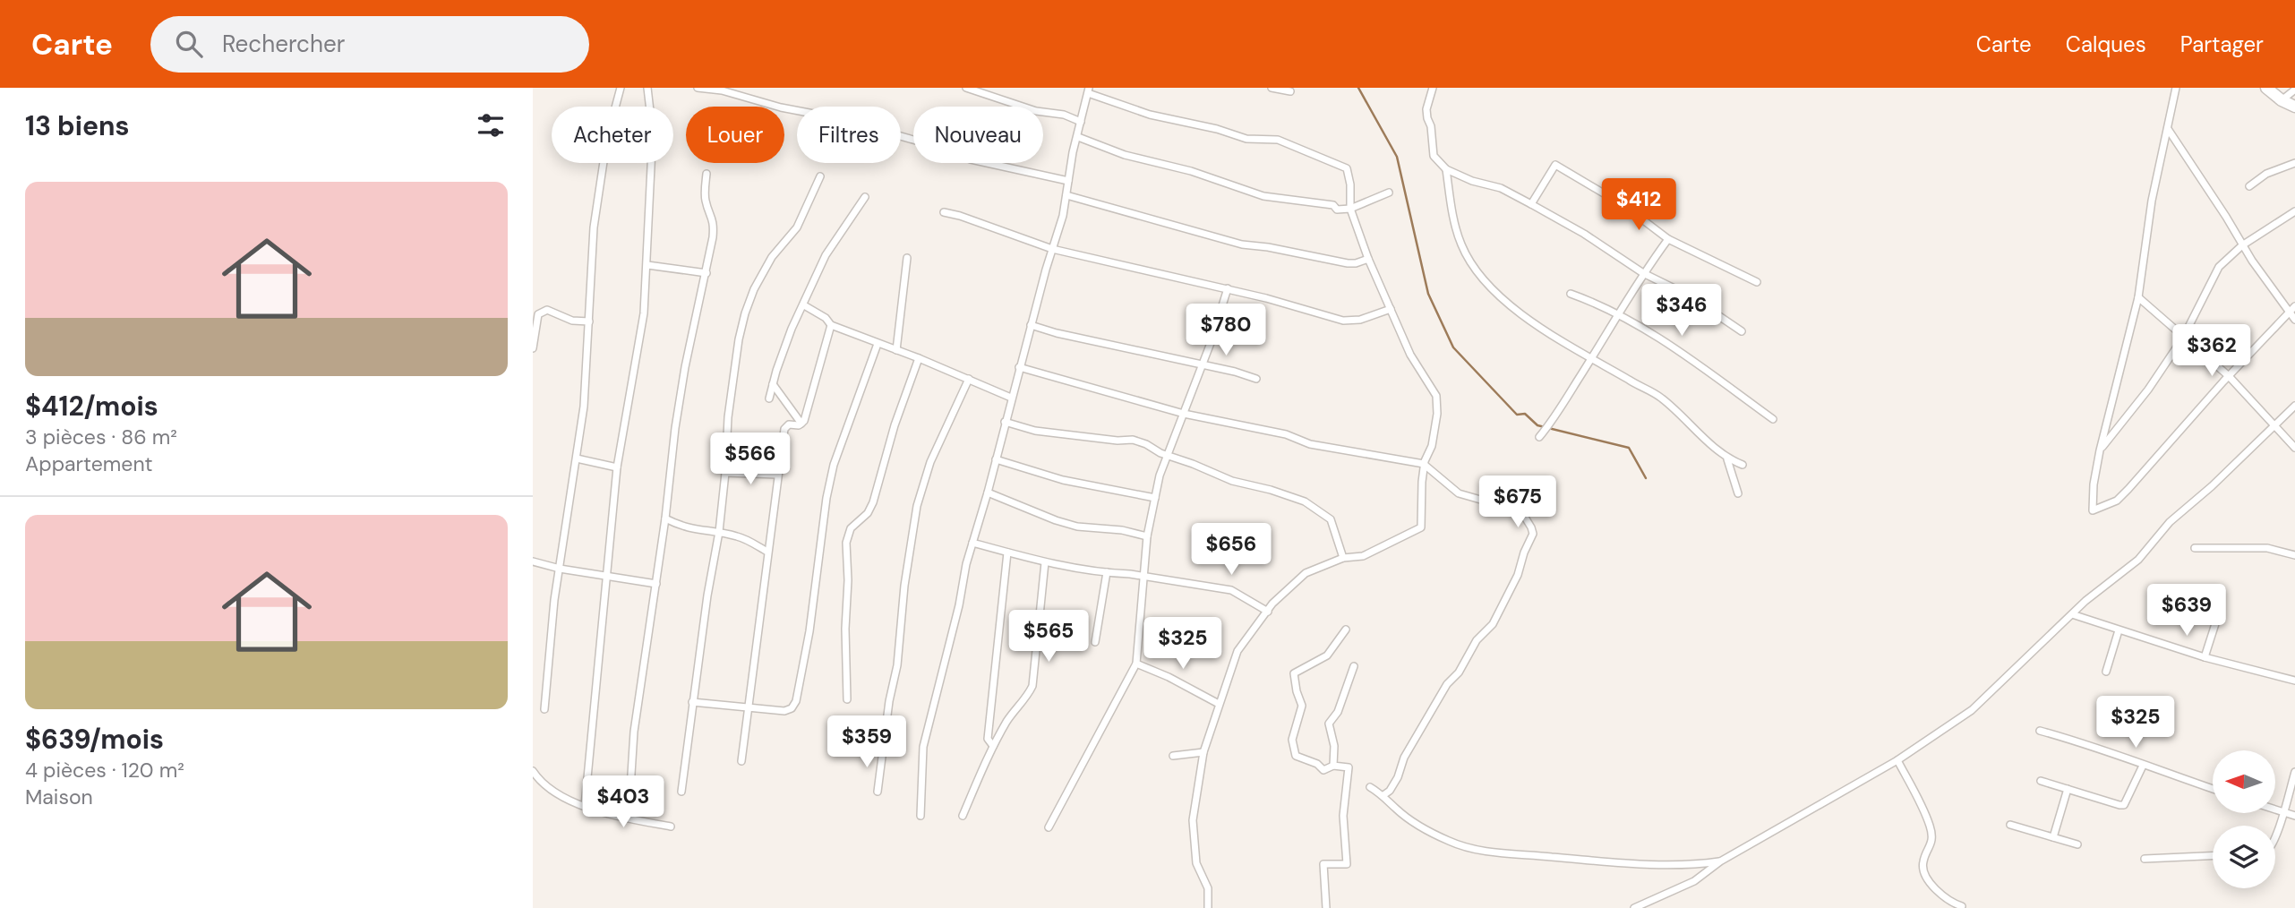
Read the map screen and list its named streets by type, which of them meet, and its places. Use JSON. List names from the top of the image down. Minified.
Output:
{"north":"left","page":{"header":"Carte","search":"Rechercher","nav":["Carte","Calques","Partager"],"heading":"13 biens","chip":["Acheter","Louer","Filtres","Nouveau"],"list":[{"name":"$412/mois","note":"3 pièces · 86 m² · Appartement"},{"name":"$639/mois","note":"4 pièces · 120 m² · Maison"}],"price":["$412","$346","$780","$362","$566","$675","$656","$639","$565","$325","$325","$359","$403"]}}
